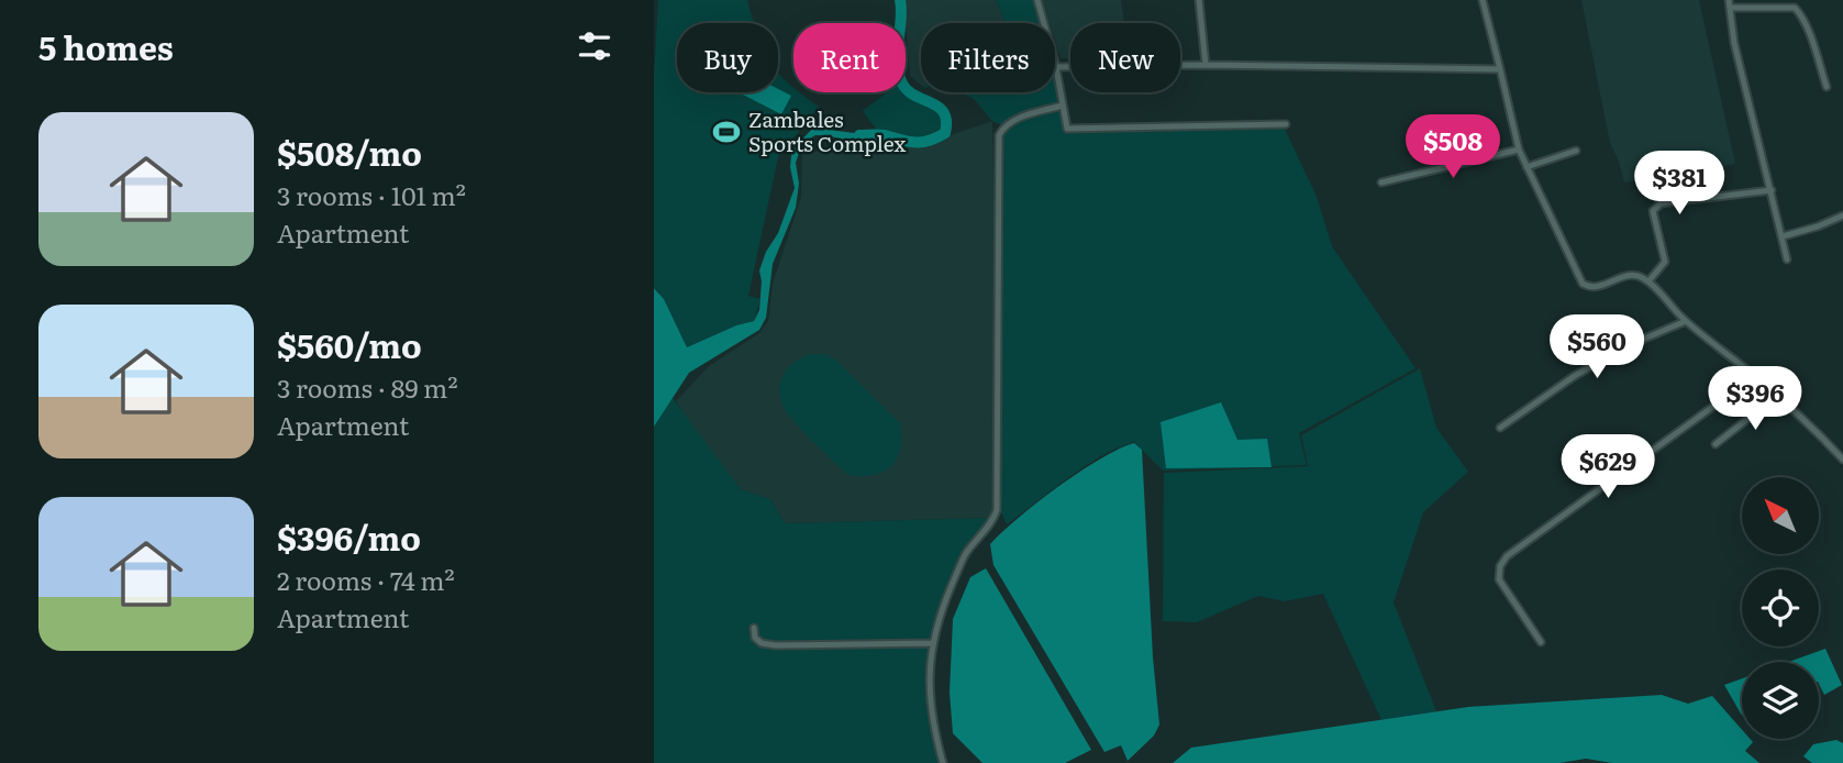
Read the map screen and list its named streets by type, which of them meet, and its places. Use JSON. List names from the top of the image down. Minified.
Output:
{"places":{"sports":["Zambales Sports Complex"]},"north":"top left","page":{"heading":"5 homes","chip":["Buy","Rent","Filters","New"],"list":[{"name":"$508/mo","note":"3 rooms · 101 m² · Apartment"},{"name":"$560/mo","note":"3 rooms · 89 m² · Apartment"},{"name":"$396/mo","note":"2 rooms · 74 m² · Apartment"}],"price":["$508","$381","$560","$396","$629"]}}
